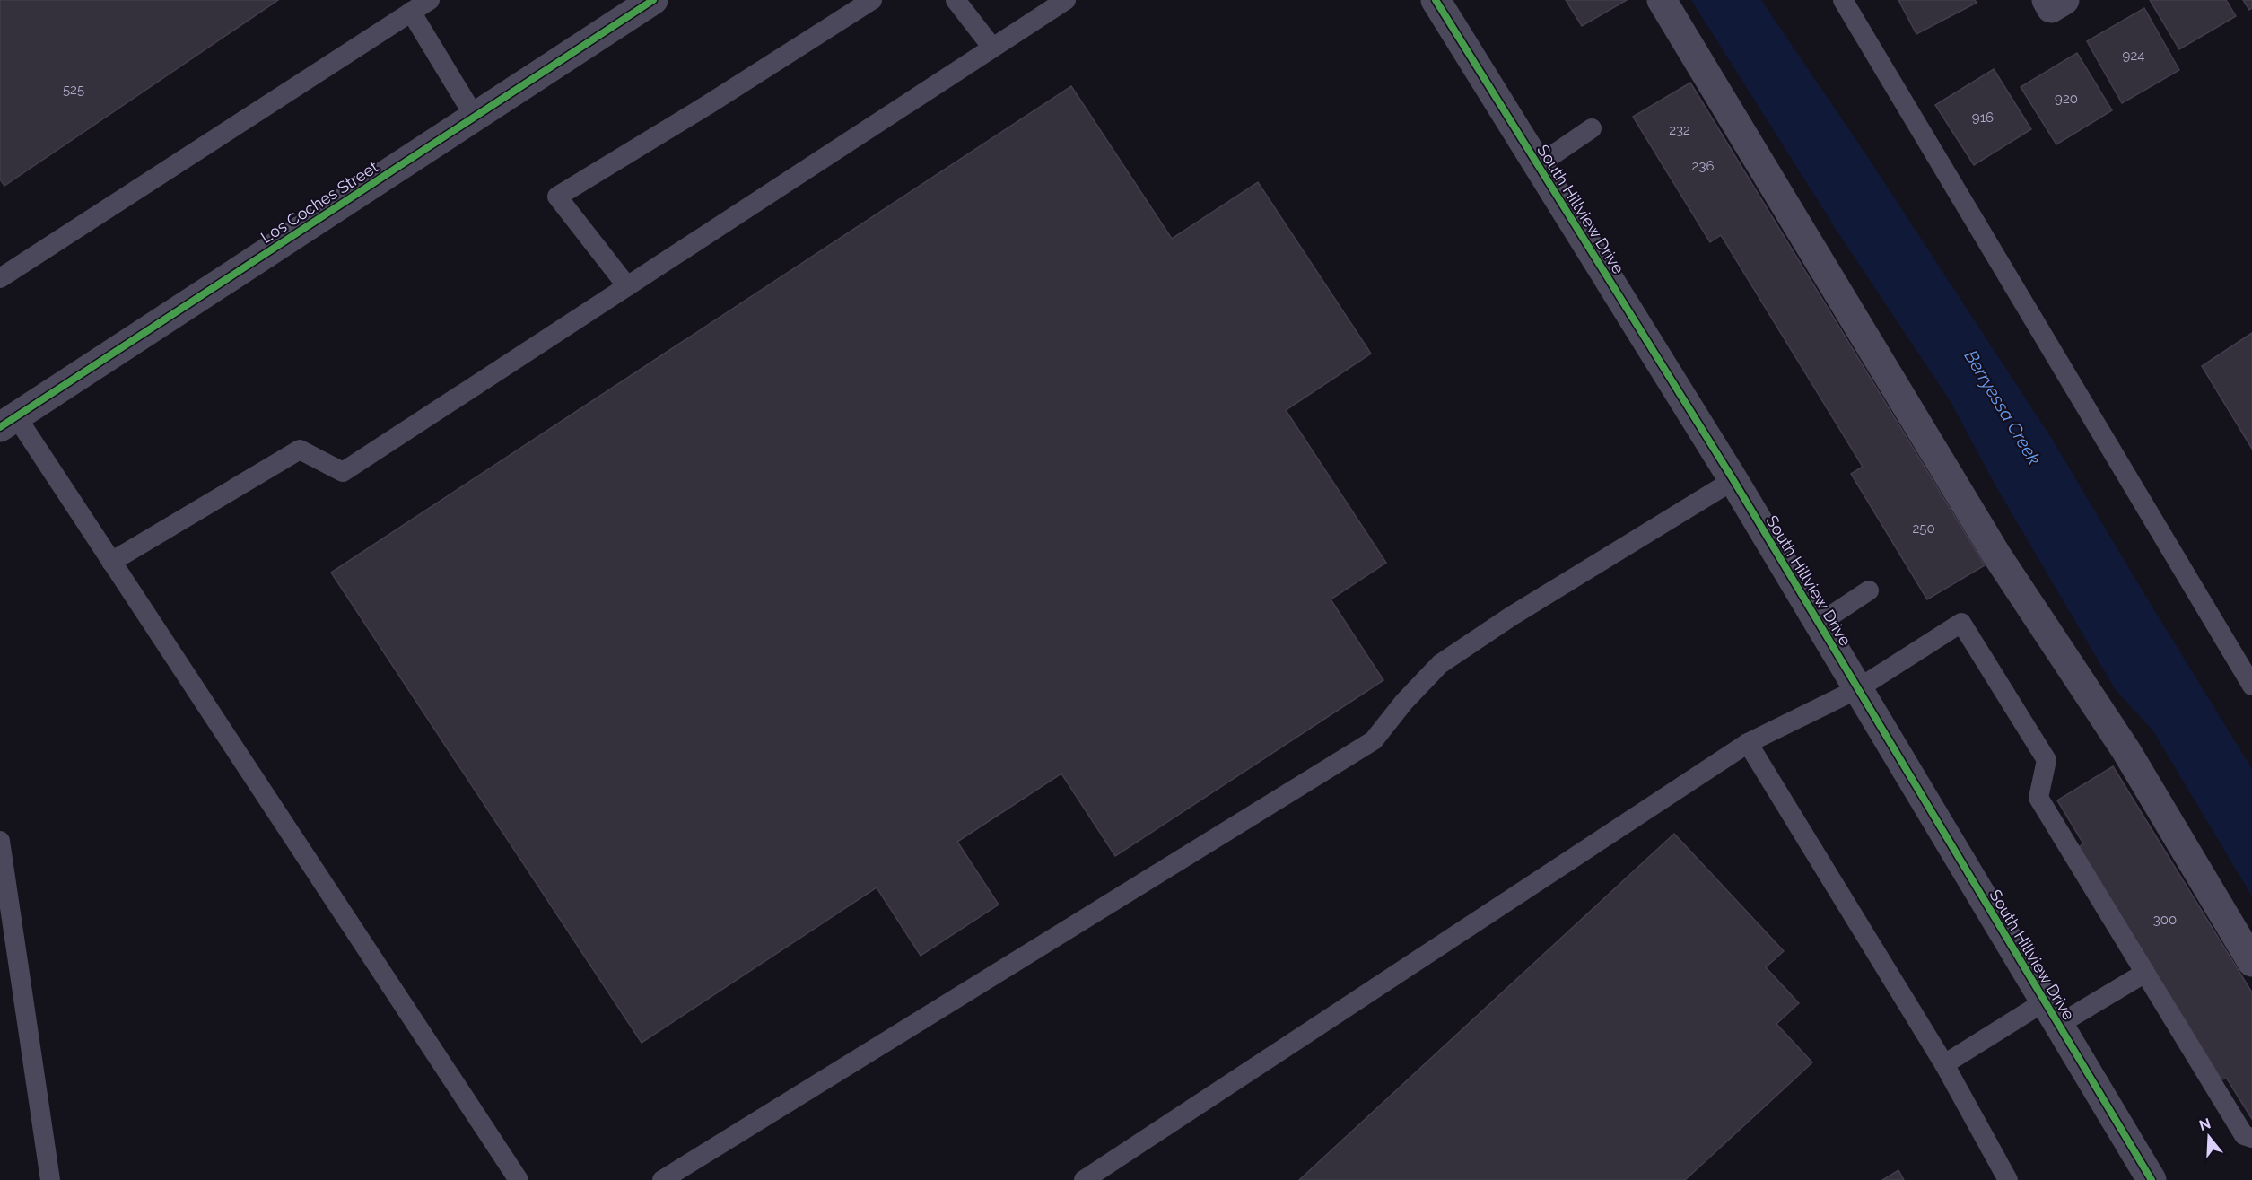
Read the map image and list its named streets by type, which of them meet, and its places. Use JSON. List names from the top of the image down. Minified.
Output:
{"streets":{"street":["Los Coches Street","South Hillview Drive"]},"water":["Berryessa Creek"],"house_numbers":["924","525","920","916","232","236","250","300"],"north":"top"}
